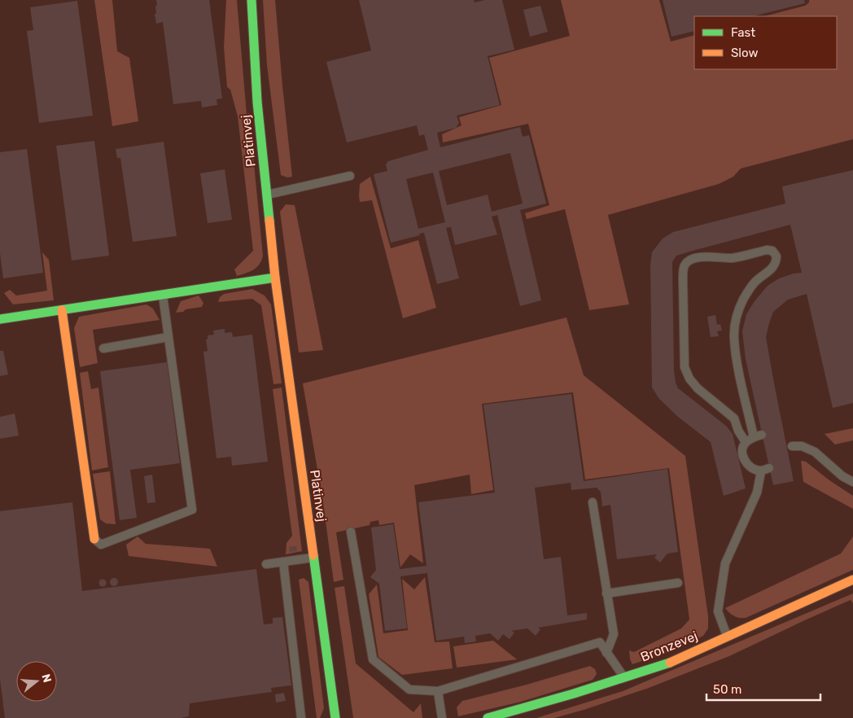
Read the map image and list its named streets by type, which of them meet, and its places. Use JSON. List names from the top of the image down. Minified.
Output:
{"streets":{"street":["Platinvej","Bronzevej"]},"legend":["Fast","Slow"],"scale_bar":"50 m","north":"right"}
